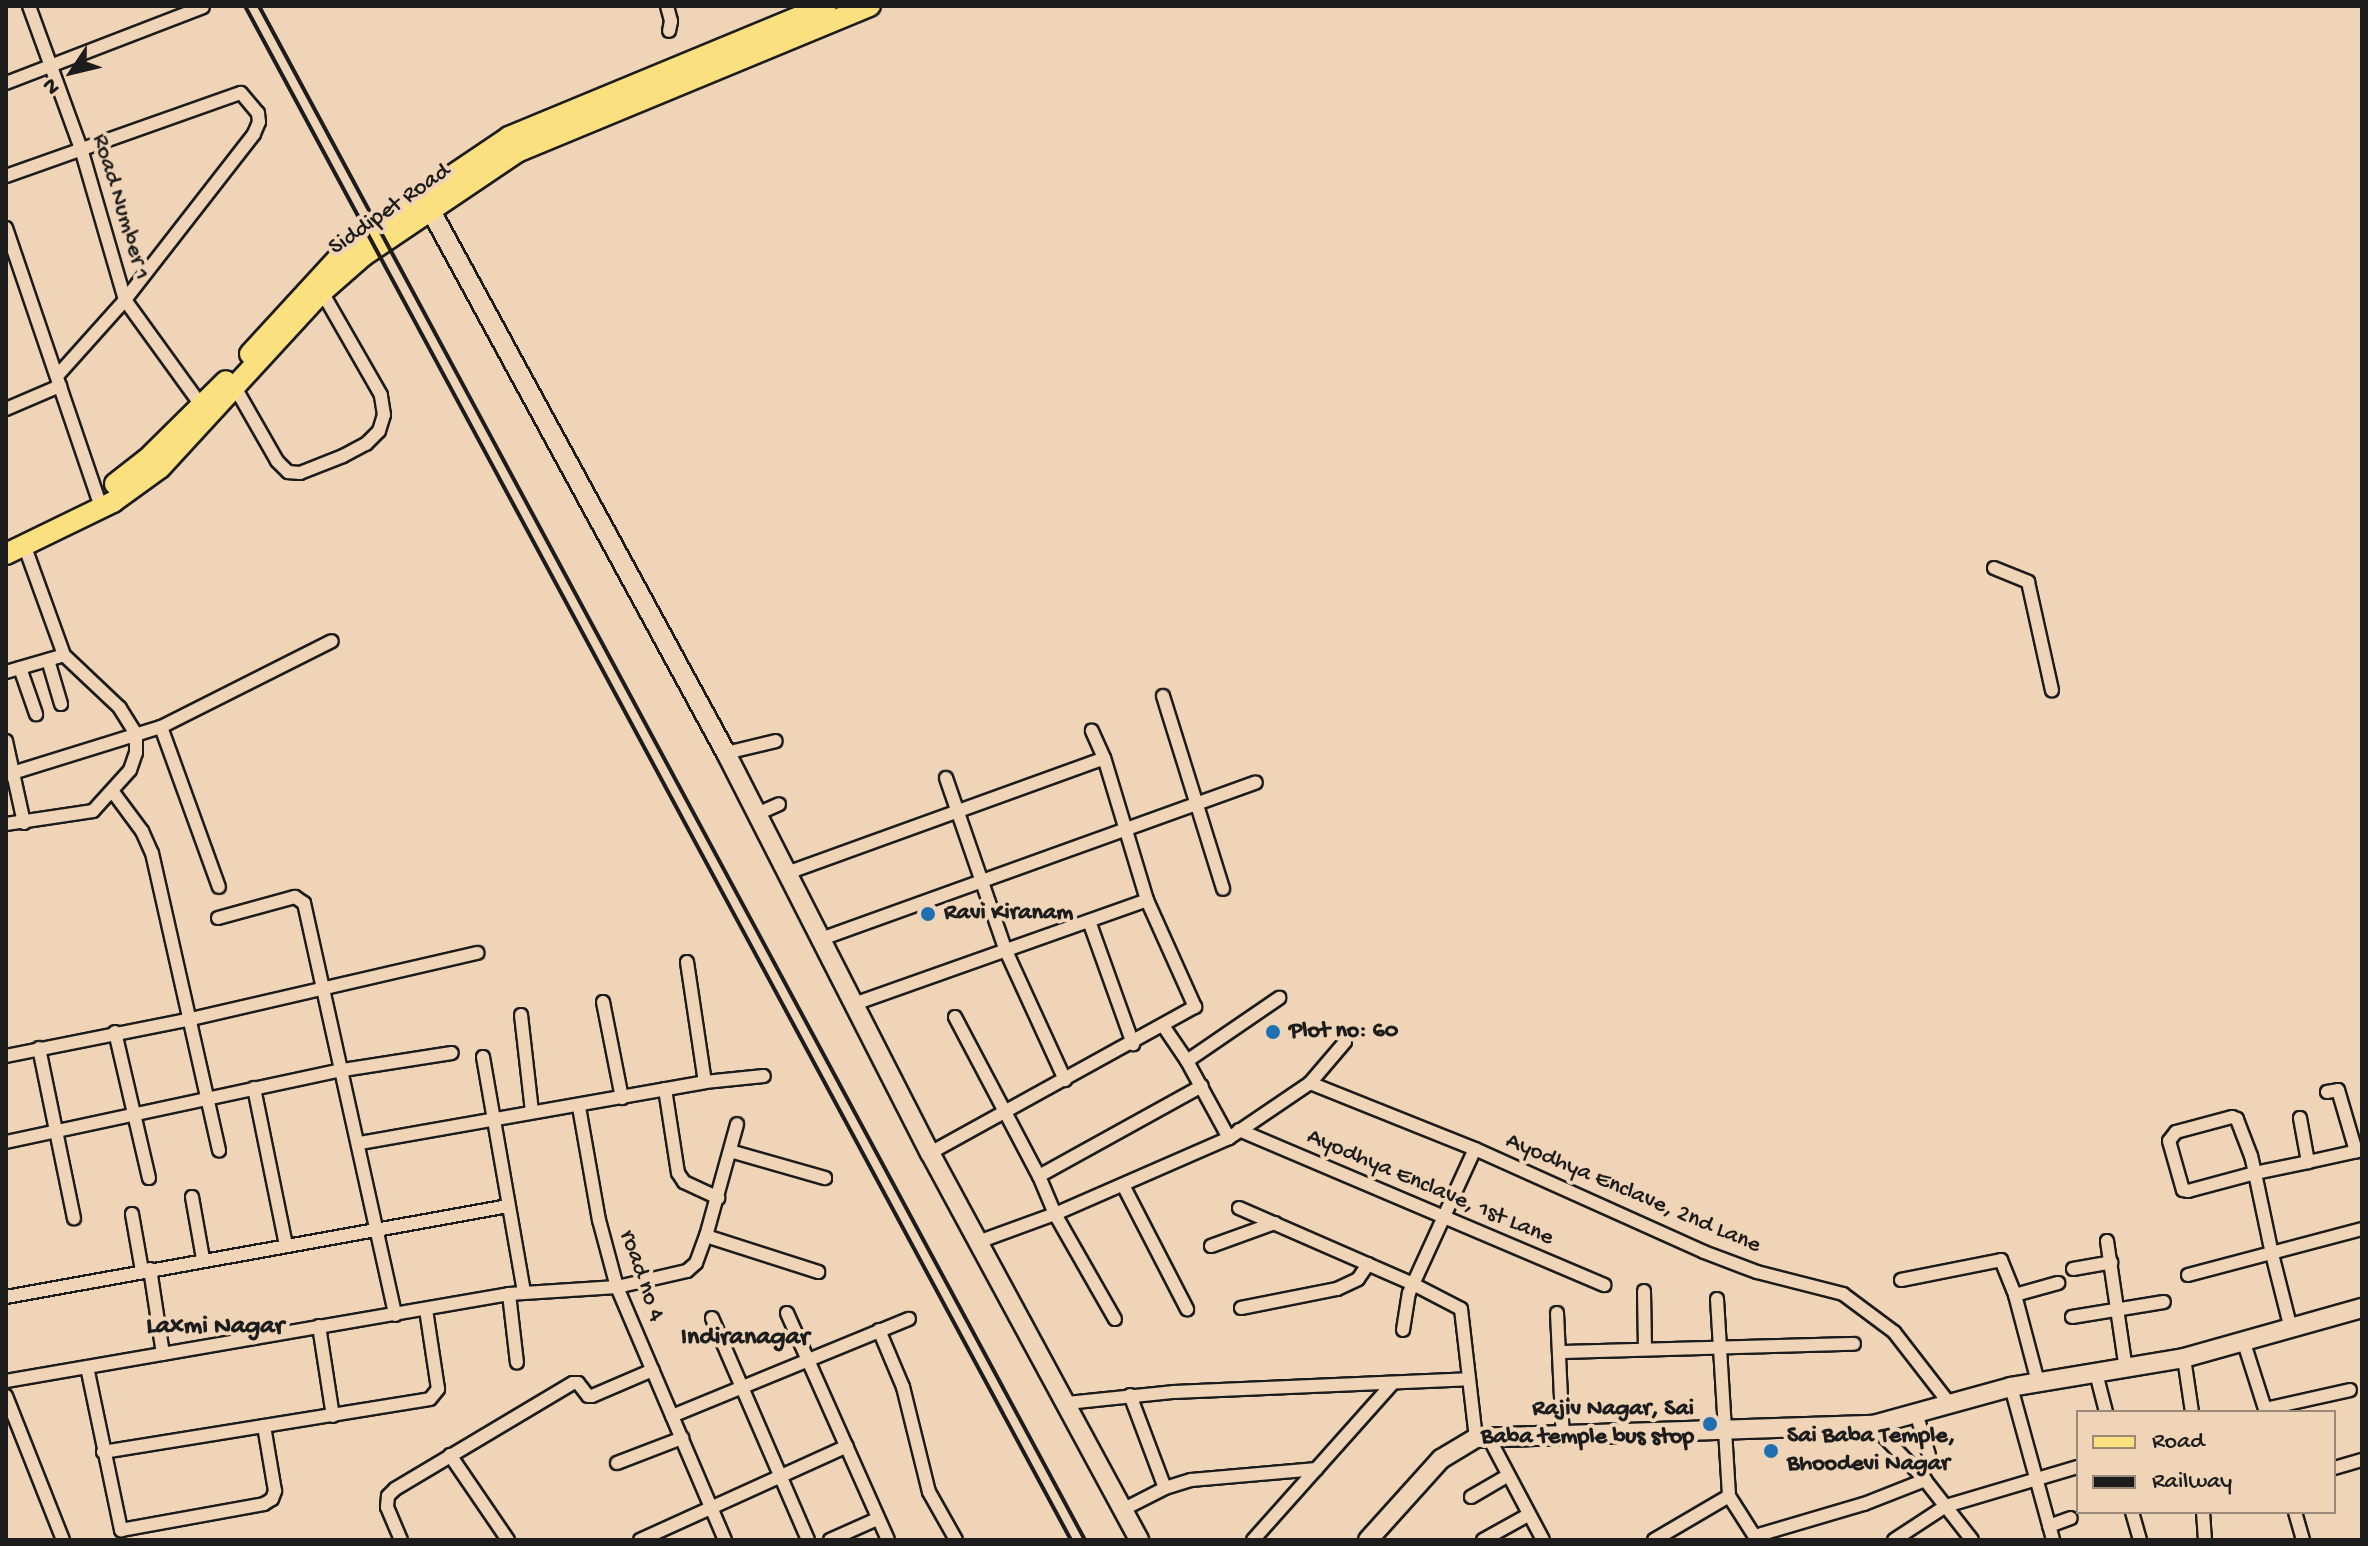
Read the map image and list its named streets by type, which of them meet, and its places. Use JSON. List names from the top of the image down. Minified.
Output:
{"streets":{"main road":["Siddipet Road"],"street":["Road Number 1","Ayodhya Enclave, 1st Lane","Ayodhya Enclave, 2nd Lane","road no 4"]},"crossings":[["Road Number 1","Siddipet Road"]],"districts":["Laxmi Nagar","Indiranagar"],"places":["Ravi Kiranam","Plot no: 60","Rajiv Nagar, Sai Baba temple bus stop","Sai Baba Temple, Bhoodevi Nagar"],"legend":["Road","Railway"],"north":"bottom left"}
